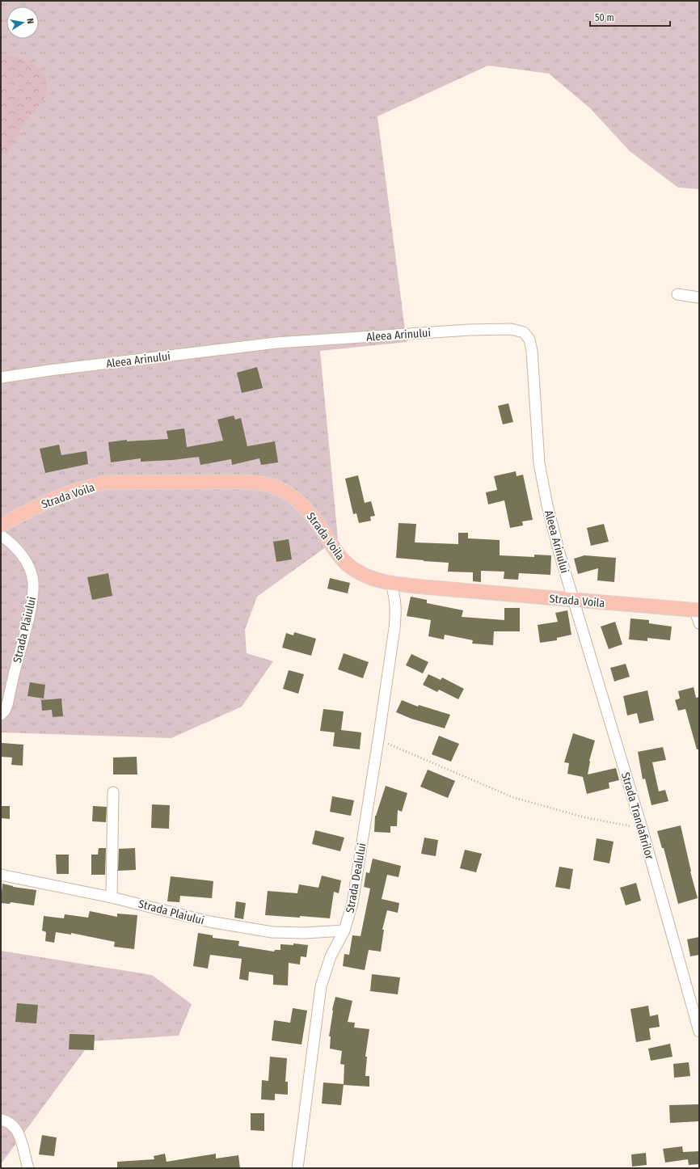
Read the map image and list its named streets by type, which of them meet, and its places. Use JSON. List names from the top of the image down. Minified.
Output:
{"streets":{"main road":["Strada Voila"],"street":["Aleea Arinului","Strada Plaiului","Strada Trandafirilor","Strada Dealului"]},"crossings":[["Aleea Arinului","Strada Voila"],["Aleea Arinului","Strada Trandafirilor"],["Strada Voila","Strada Trandafirilor"],["Strada Voila","Strada Dealului"],["Strada Plaiului","Strada Dealului"]],"scale_bar":"50 m","north":"right"}
